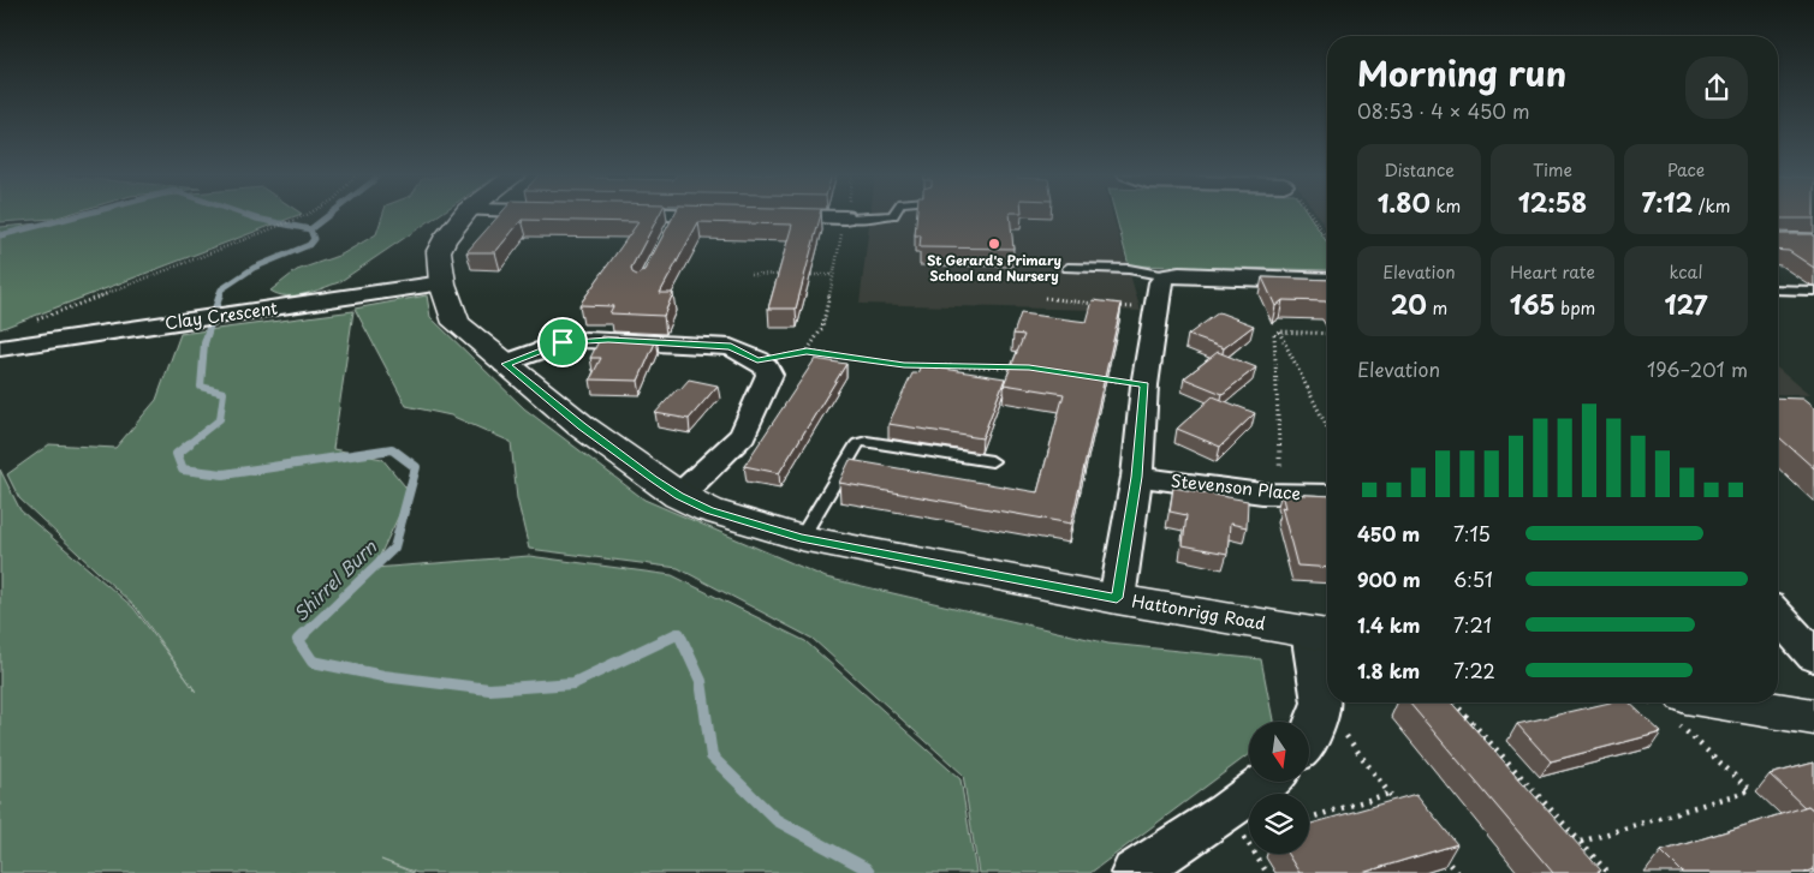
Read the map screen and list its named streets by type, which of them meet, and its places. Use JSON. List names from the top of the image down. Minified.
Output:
{"streets":{"street":["Clay Crescent","Stevenson Place","Hattonrigg Road"]},"crossings":[["Clay Crescent","Hattonrigg Road"]],"water":["Shirrel Burn"],"places":["St Gerard's Primary School and Nursery"],"north":"bottom","page":{"heading":["Morning run","08:53 · 4 × 450 m"],"stats":[["Distance","1.80 km"],["Time","12:58"],["Pace","7:12 /km"],["Elevation","20 m"],["Heart rate","165 bpm"],["kcal","127"]],"chart":["Elevation","196–201 m"],"list":[{"name":"450 m","note":"7:15"},{"name":"900 m","note":"6:51"},{"name":"1.4 km","note":"7:21"},{"name":"1.8 km","note":"7:22"}]}}
